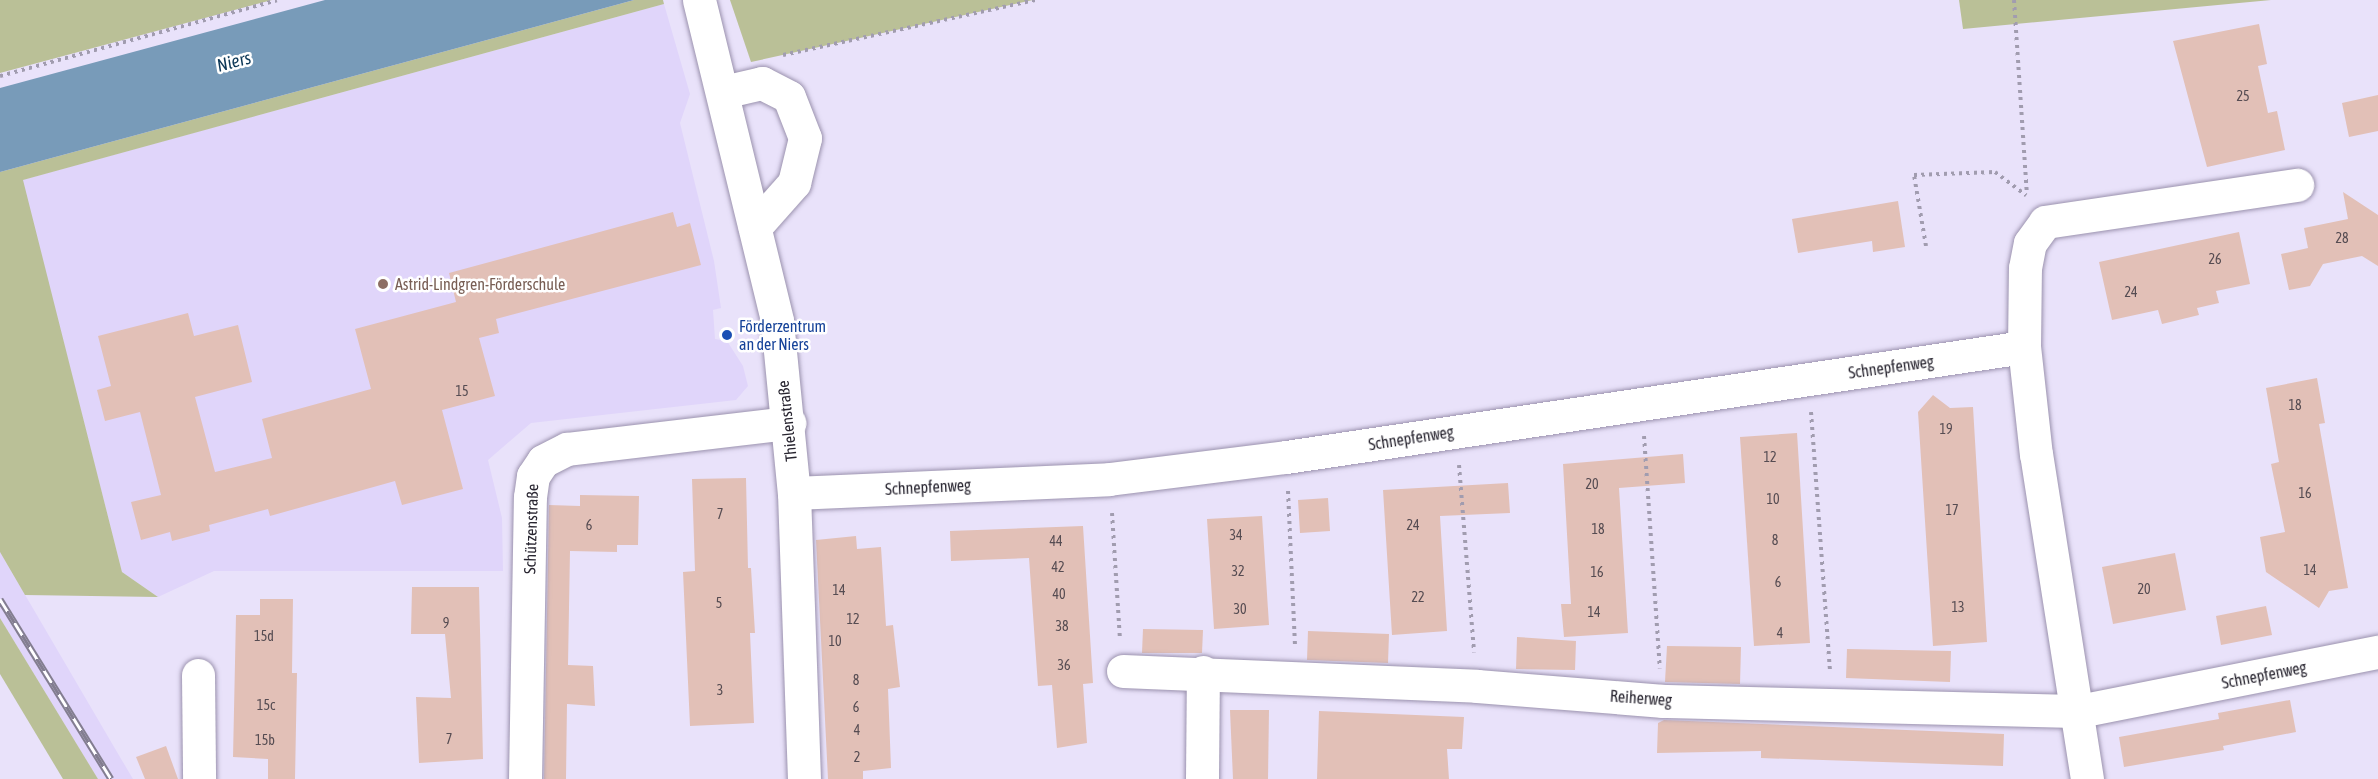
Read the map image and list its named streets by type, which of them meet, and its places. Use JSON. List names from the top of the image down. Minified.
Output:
{"streets":{"street":["Schnepfenweg","Thielenstraße","Schützenstraße","Reiherweg"]},"crossings":[["Schnepfenweg","Thielenstraße"],["Schnepfenweg","Reiherweg"],["Thielenstraße","Schützenstraße"]],"water":["Niers"],"places":["Astrid-Lindgren-Förderschule","Förderzentrum an der Niers"],"house_numbers":["25","28","26","24","15","18","19","12","20","16","10","17","7","6","24","18","34","8","44","42","14","32","16","6","20","14","40","22","5","13","30","14","12","9","38","4","15d","10","36","8","3","15c","6","4","7","15b","2"]}
